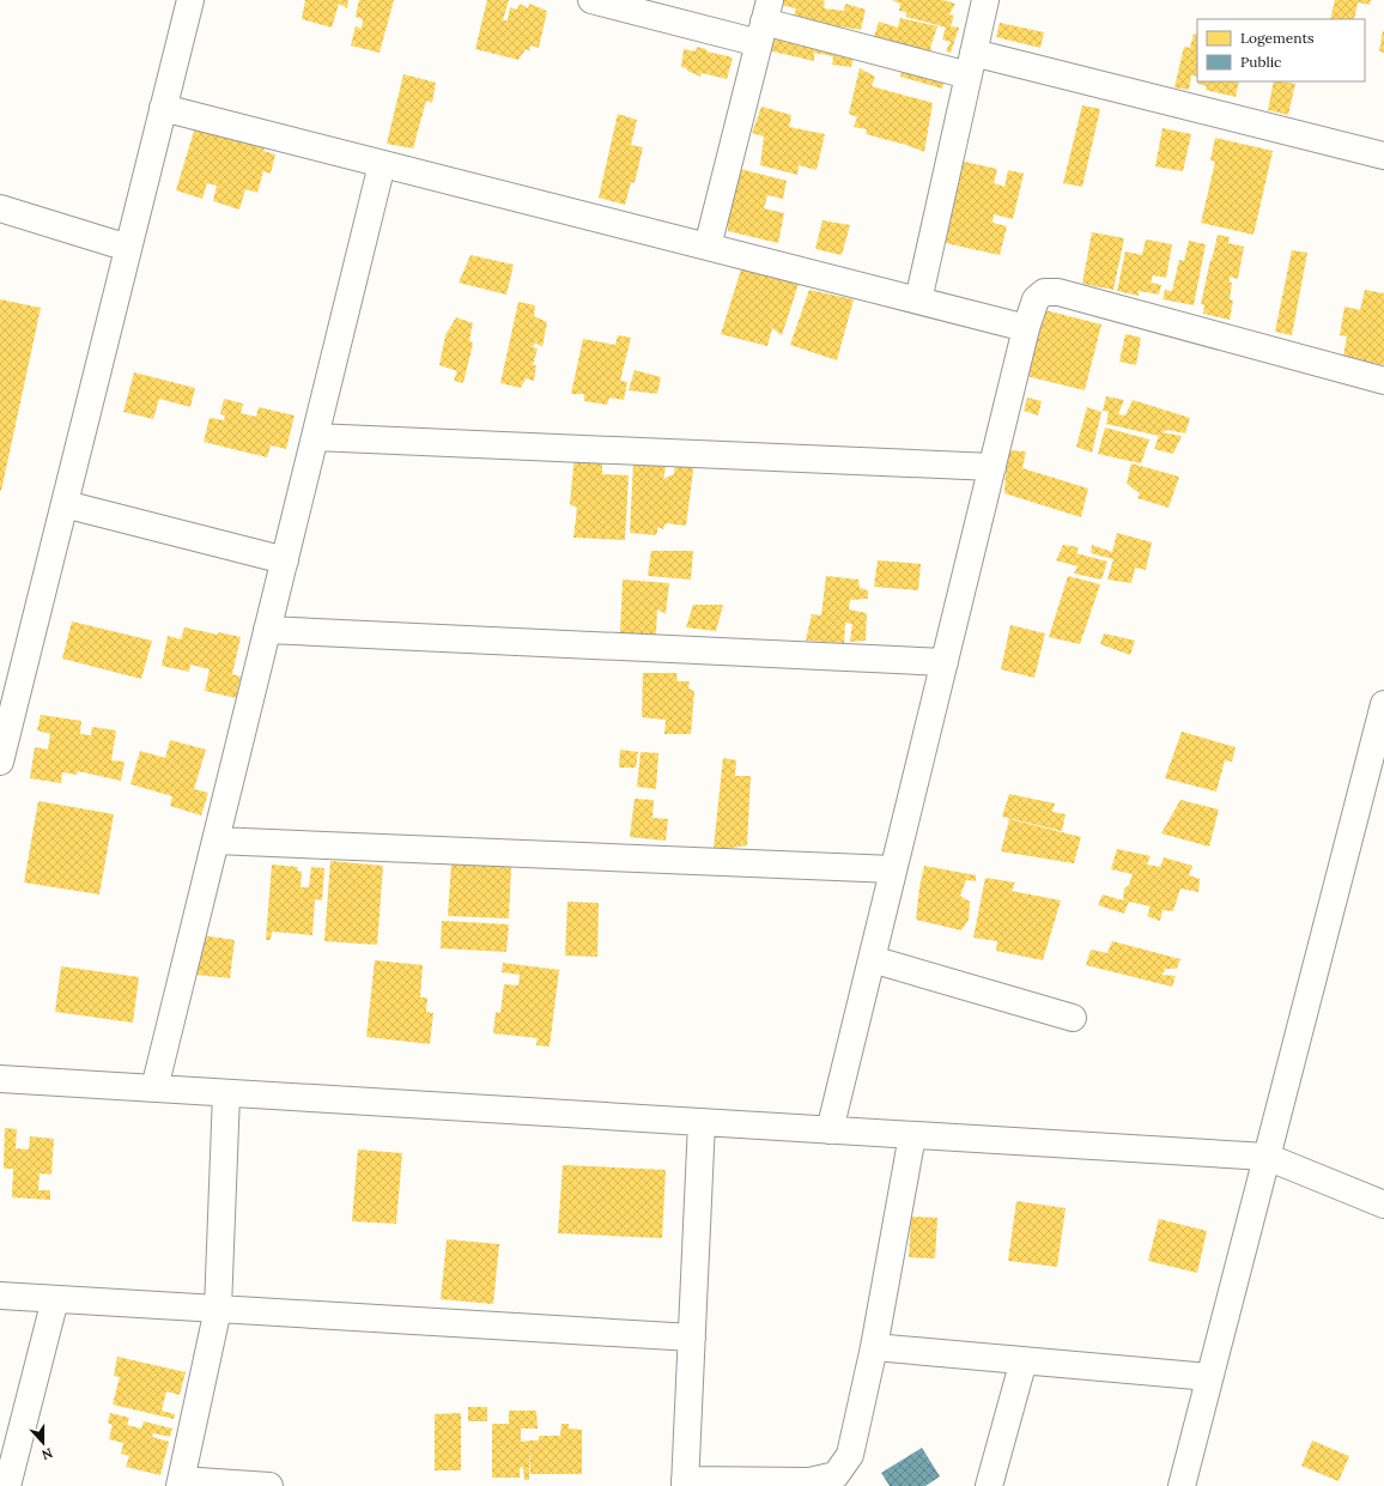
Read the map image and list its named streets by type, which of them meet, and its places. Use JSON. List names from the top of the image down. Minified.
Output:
{"legend":["Logements","Public"],"north":"bottom"}
